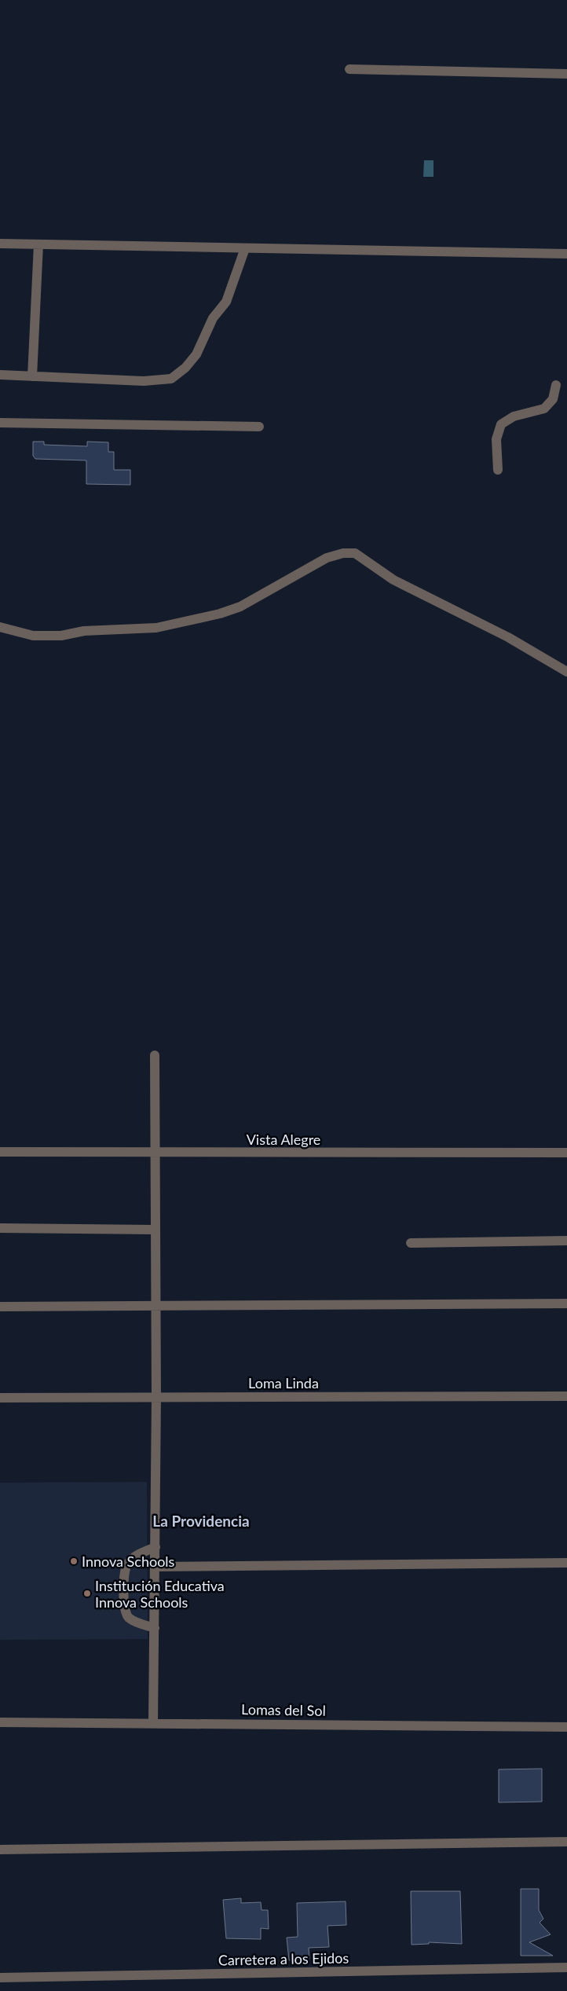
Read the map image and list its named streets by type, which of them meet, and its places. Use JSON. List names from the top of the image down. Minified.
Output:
{"streets":{"street":["Vista Alegre","Loma Linda","Lomas del Sol","Carretera a los Ejidos"]},"districts":["La Providencia"],"places":["Innova Schools","Institución Educativa Innova Schools"]}
